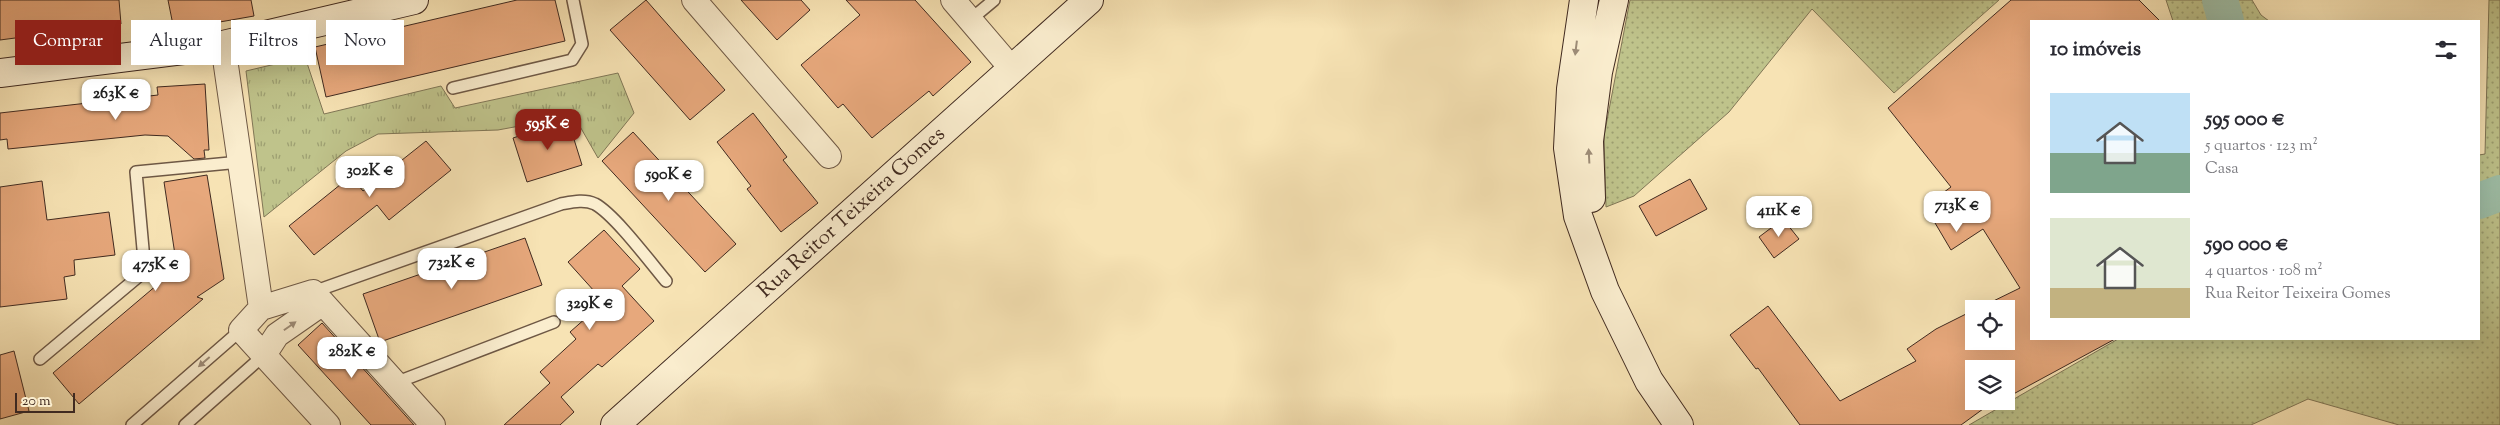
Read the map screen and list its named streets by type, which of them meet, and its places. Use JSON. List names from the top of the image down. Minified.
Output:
{"streets":{"street":["Rua Reitor Teixeira Gomes"]},"scale_bar":"20 m","page":{"chip":["Comprar","Alugar","Filtros","Novo"],"heading":"10 imóveis","price":["263K €","595K €","302K €","590K €","713K €","411K €","732K €","475K €","329K €","282K €"],"list":[{"name":"595 000 €","note":"5 quartos · 123 m² · Casa"},{"name":"590 000 €","note":"4 quartos · 108 m² · Rua Reitor Teixeira Gomes"}],"scale":"20 m"}}
